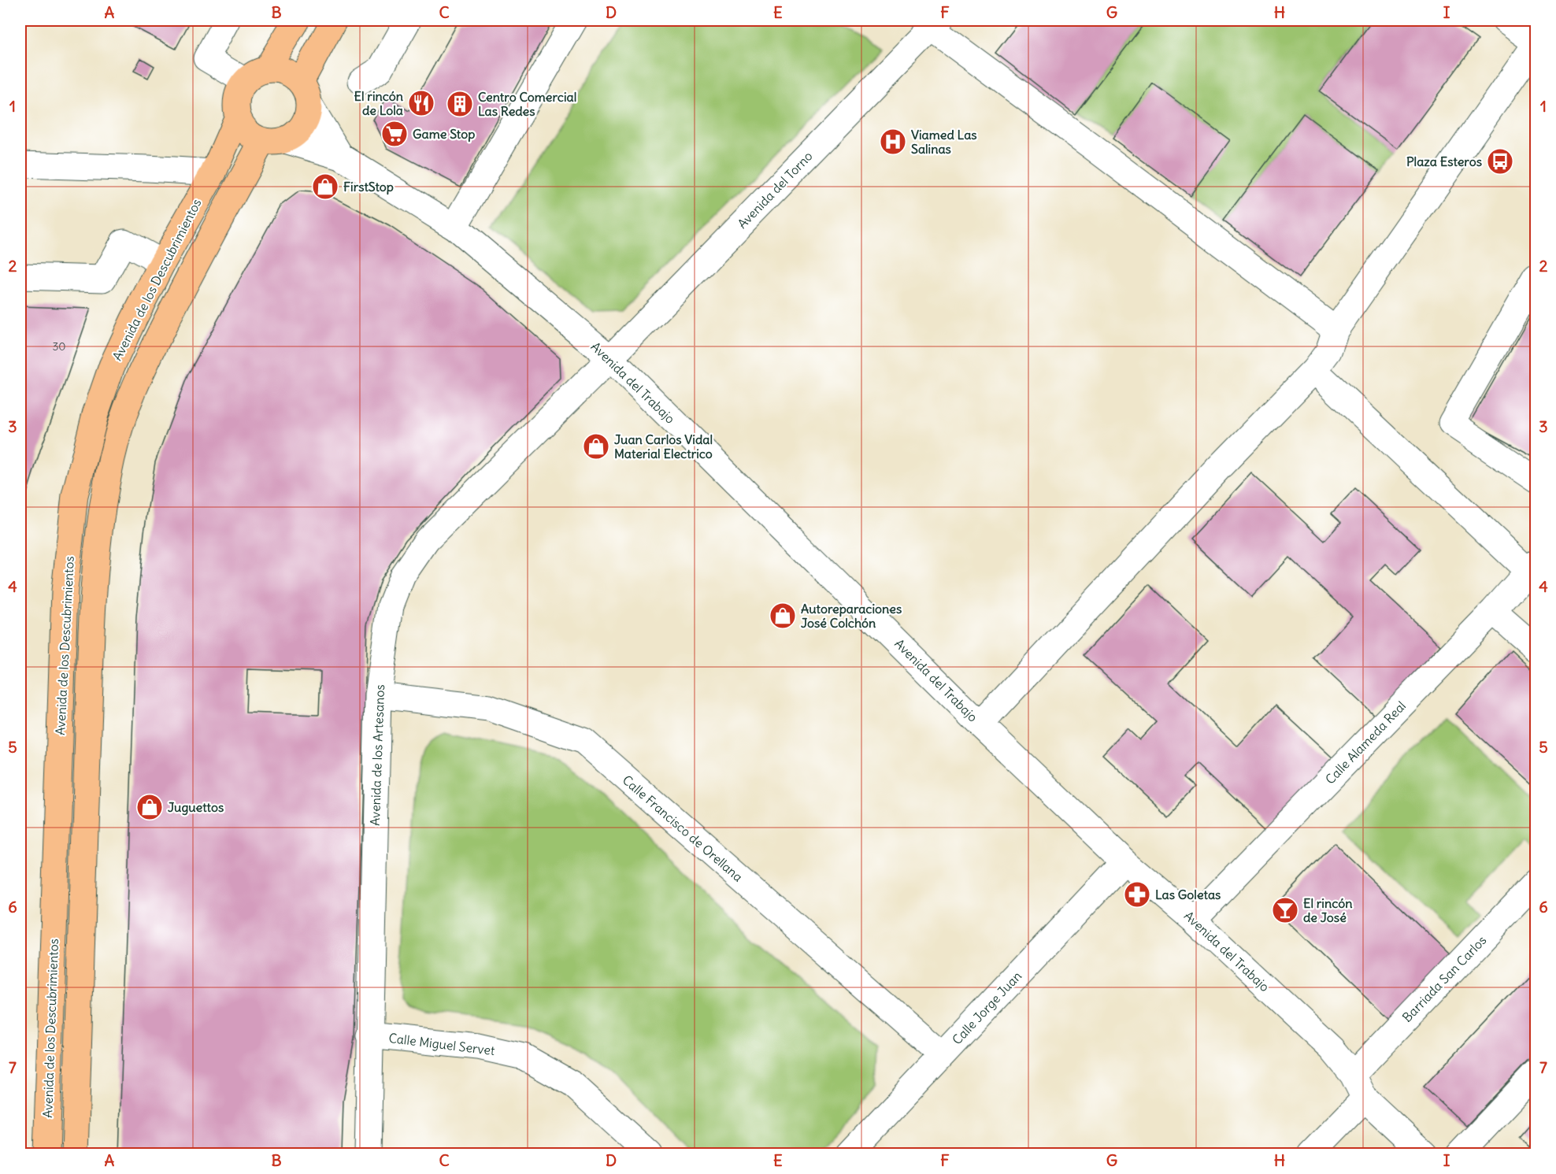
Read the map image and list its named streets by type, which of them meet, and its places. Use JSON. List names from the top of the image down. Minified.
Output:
{"streets":{"main road":["Avenida de los Descubrimientos"],"street":["Avenida del Torno","Avenida del Trabajo","Calle Alameda Real","Avenida de los Artesanos","Calle Francisco de Orellana","Barriada San Carlos","Calle Jorge Juan","Calle Miguel Servet"]},"crossings":[["Avenida del Torno","Avenida del Trabajo"],["Avenida del Torno","Avenida de los Artesanos"],["Avenida del Trabajo","Calle Alameda Real"],["Avenida del Trabajo","Avenida de los Artesanos"],["Avenida del Trabajo","Barriada San Carlos"],["Avenida del Trabajo","Calle Jorge Juan"],["Avenida de los Artesanos","Calle Francisco de Orellana"],["Avenida de los Artesanos","Calle Miguel Servet"],["Calle Francisco de Orellana","Calle Jorge Juan"]],"places":{"restaurant":["El rincón de Lola"],"building":["Centro Comercial Las Redes"],"supermarket":["Game Stop"],"hospital":["Viamed Las Salinas"],"bus stop":["Plaza Esteros"],"shop":["FirstStop","Juan Carlos Vidal Material Electrico","Autoreparaciones José Colchón","Juguettos"],"pharmacy":["Las Goletas"],"bar":["El rincón de José"]},"house_numbers":["30"],"grid":{"columns":["A","B","C","D","E","F","G","H","I"],"rows":["1","2","3","4","5","6","7"]}}
